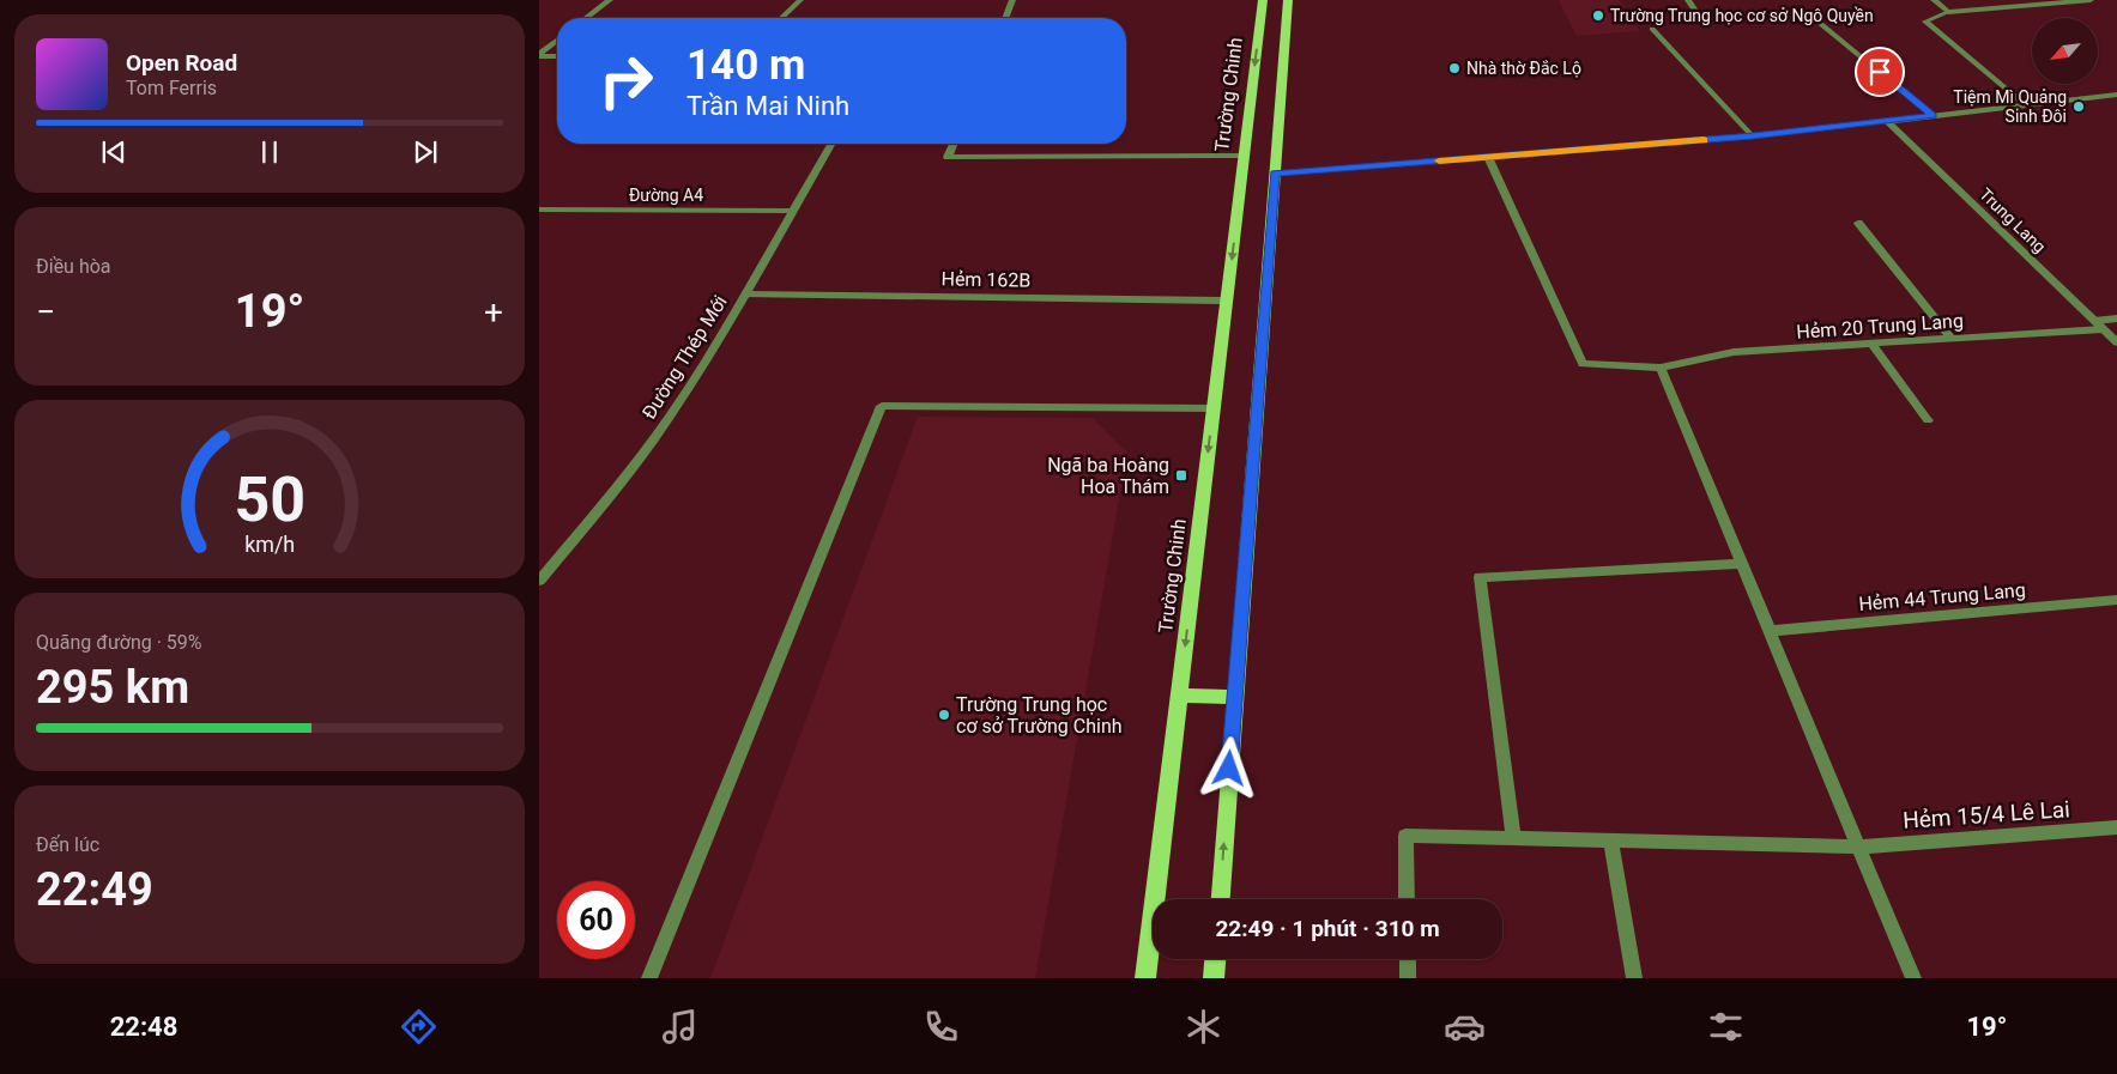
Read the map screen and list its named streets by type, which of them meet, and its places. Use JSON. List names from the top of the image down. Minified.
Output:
{"streets":{"main road":["Trường Chinh"],"street":["Đường A4","Trung Lang","Hẻm 162B","Hẻm 20 Trung Lang","Đường Thép Mới","Hẻm 44 Trung Lang","Hẻm 15/4 Lê Lai"]},"crossings":[["Trường Chinh","Hẻm 162B"],["Đường A4","Đường Thép Mới"],["Trung Lang","Hẻm 20 Trung Lang"],["Hẻm 162B","Đường Thép Mới"]],"places":{"other":["Trường Trung học cơ sở Ngô Quyền","Nhà thờ Đắc Lộ","Tiệm Mì Quảng Sinh Đôi","Trường Trung học cơ sở Trường Chinh"],"transit":["Ngã ba Hoàng Hoa Thám"]},"north":"bottom left","page":{"turn":["140 m","Trần Mai Ninh"],"song":["Open Road","Tom Ferris"],"tile":["Điều hòa",["Quãng đường · 59%","295 km"],["Đến lúc","22:49"]],"heat":["−","19°","+"],"limit":"60","trip":"22:49 · 1 phút · 310 m","tabs":["22:48","19°"],"gauge":["50","km/h"]}}
